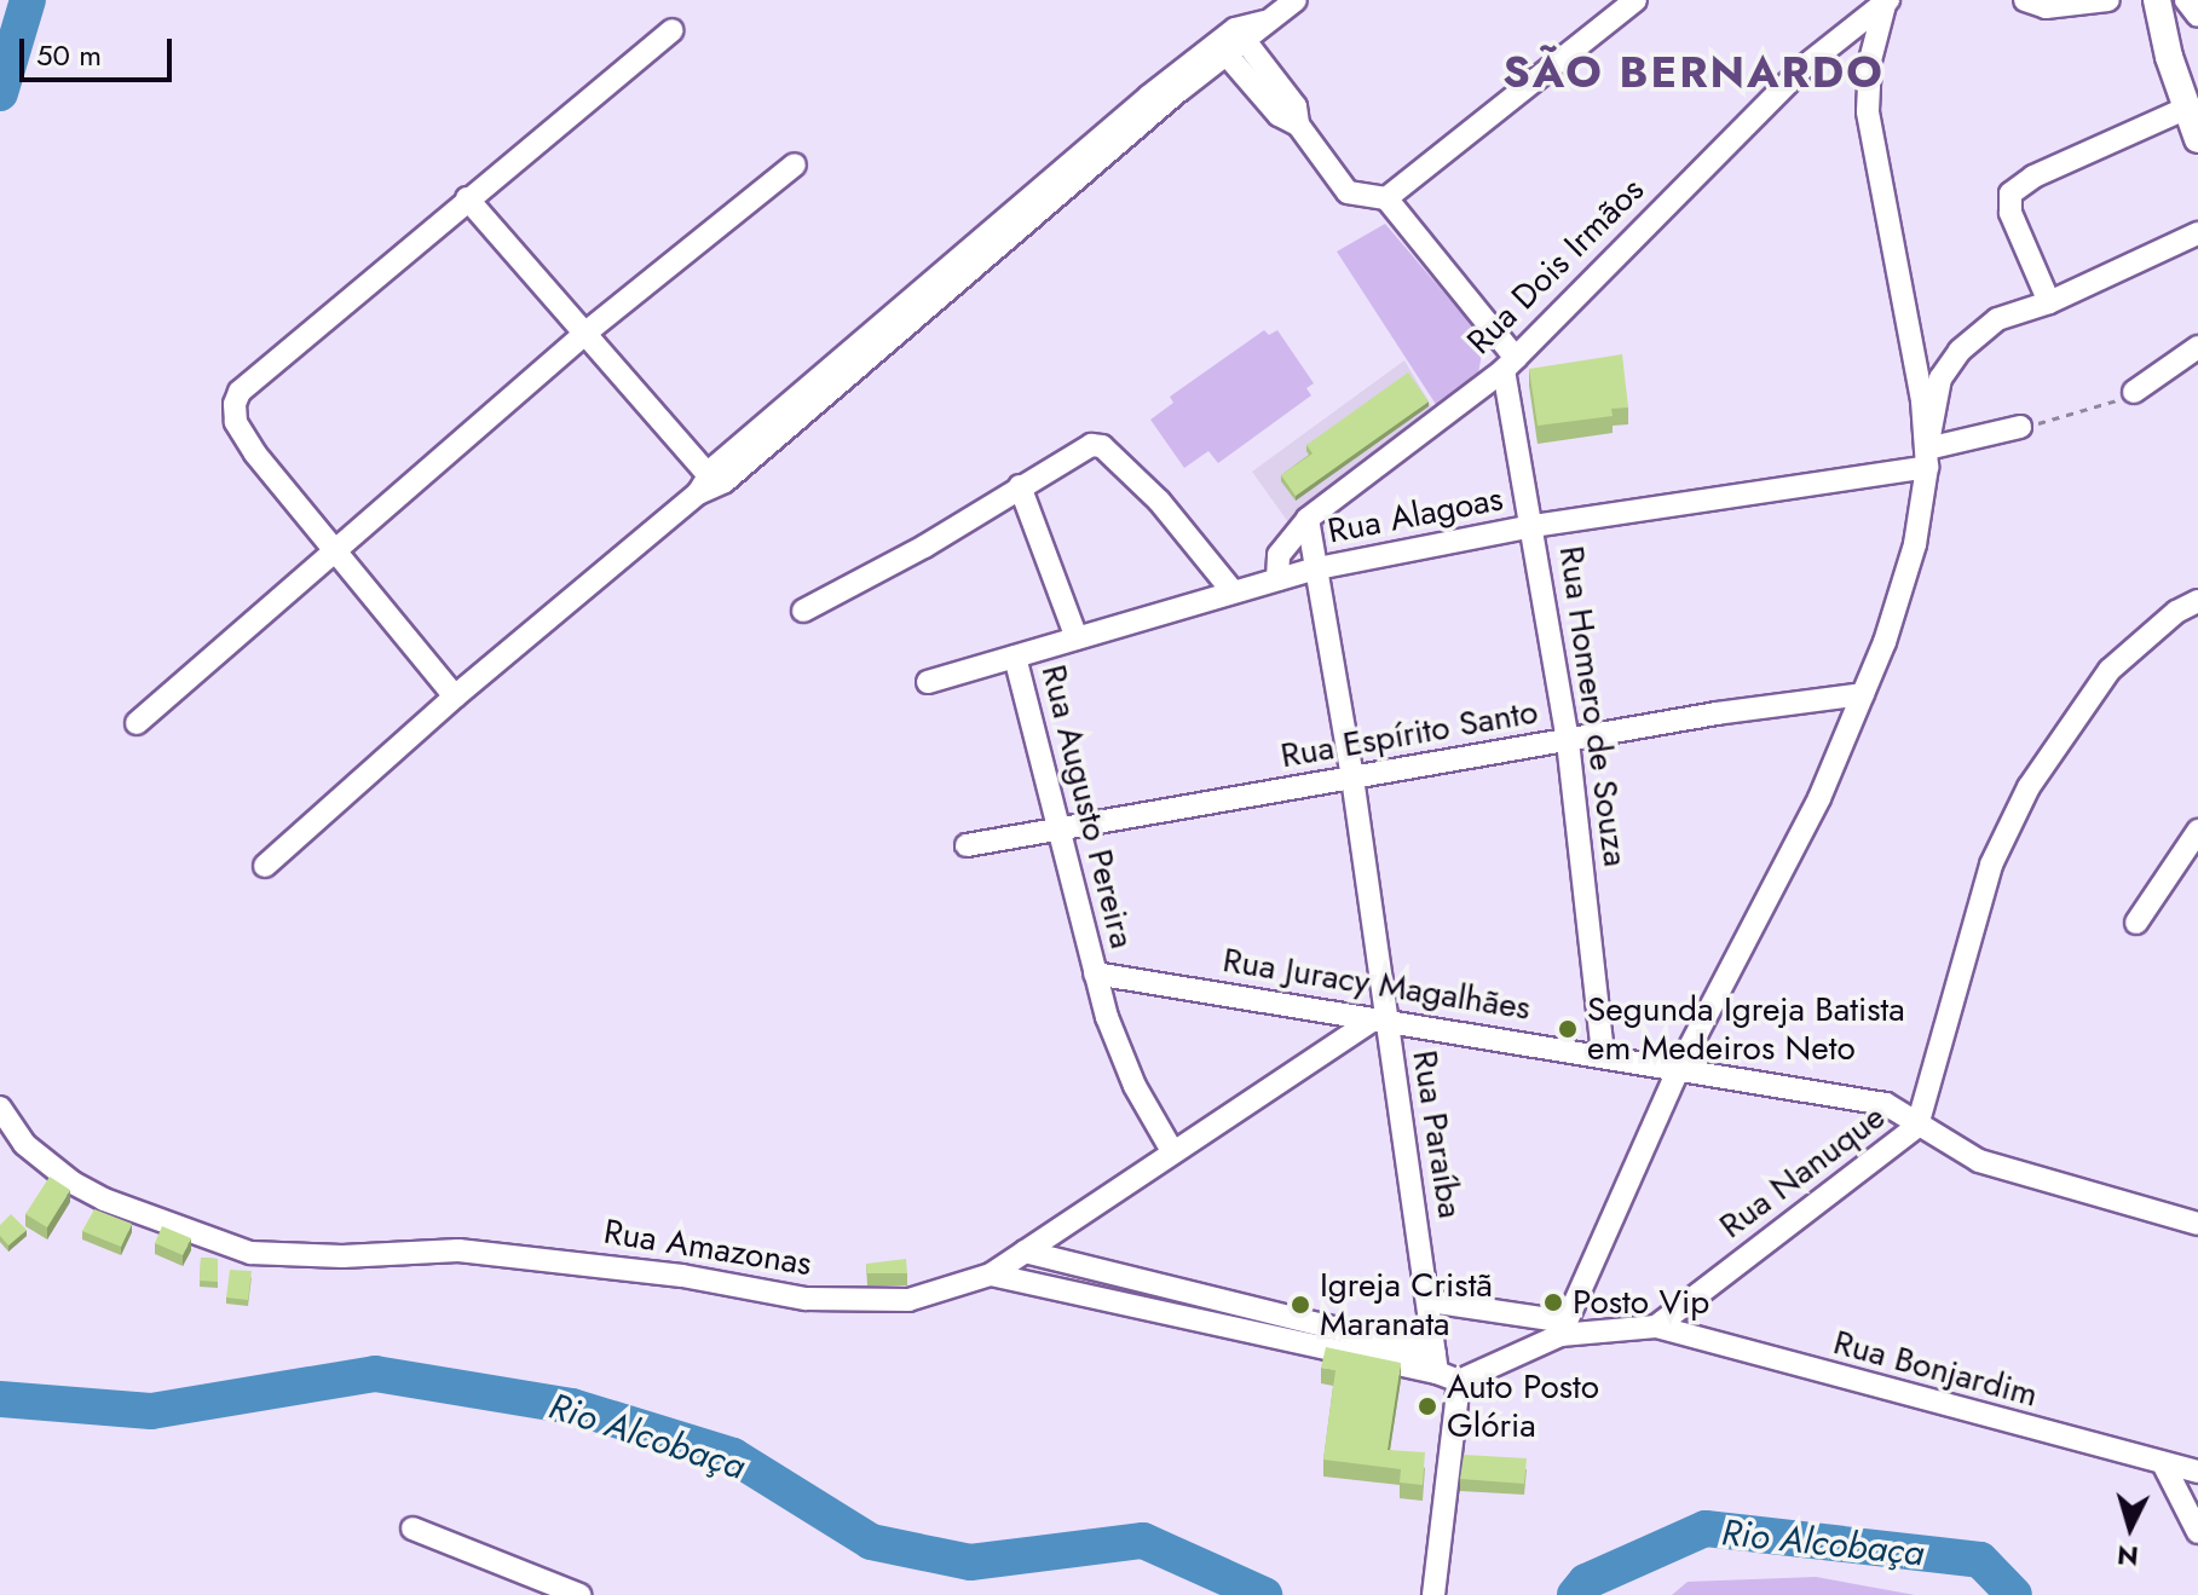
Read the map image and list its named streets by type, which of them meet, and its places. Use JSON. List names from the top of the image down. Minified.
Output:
{"streets":{"street":["Rua Dois Irmãos","Rua Alagoas","Rua Homero de Souza","Rua Espírito Santo","Rua Augusto Pereira","Rua Juracy Magalhães","Rua Paraíba","Rua Nanuque","Rua Amazonas","Rua Bonjardim"]},"crossings":[["Rua Dois Irmãos","Rua Alagoas"],["Rua Dois Irmãos","Rua Homero de Souza"],["Rua Dois Irmãos","Rua Paraíba"],["Rua Alagoas","Rua Homero de Souza"],["Rua Alagoas","Rua Augusto Pereira"],["Rua Alagoas","Rua Paraíba"],["Rua Homero de Souza","Rua Espírito Santo"],["Rua Homero de Souza","Rua Juracy Magalhães"],["Rua Espírito Santo","Rua Augusto Pereira"],["Rua Espírito Santo","Rua Paraíba"],["Rua Augusto Pereira","Rua Juracy Magalhães"],["Rua Augusto Pereira","Rua Amazonas"],["Rua Juracy Magalhães","Rua Paraíba"],["Rua Juracy Magalhães","Rua Nanuque"],["Rua Juracy Magalhães","Rua Amazonas"],["Rua Paraíba","Rua Amazonas"],["Rua Nanuque","Rua Bonjardim"]],"districts":["SÃO BERNARDO"],"water":["Rio Alcobaça"],"places":["Segunda Igreja Batista em Medeiros Neto","Posto Vip","Igreja Cristã Maranata","Auto Posto Glória"],"scale_bar":"50 m","north":"bottom"}
